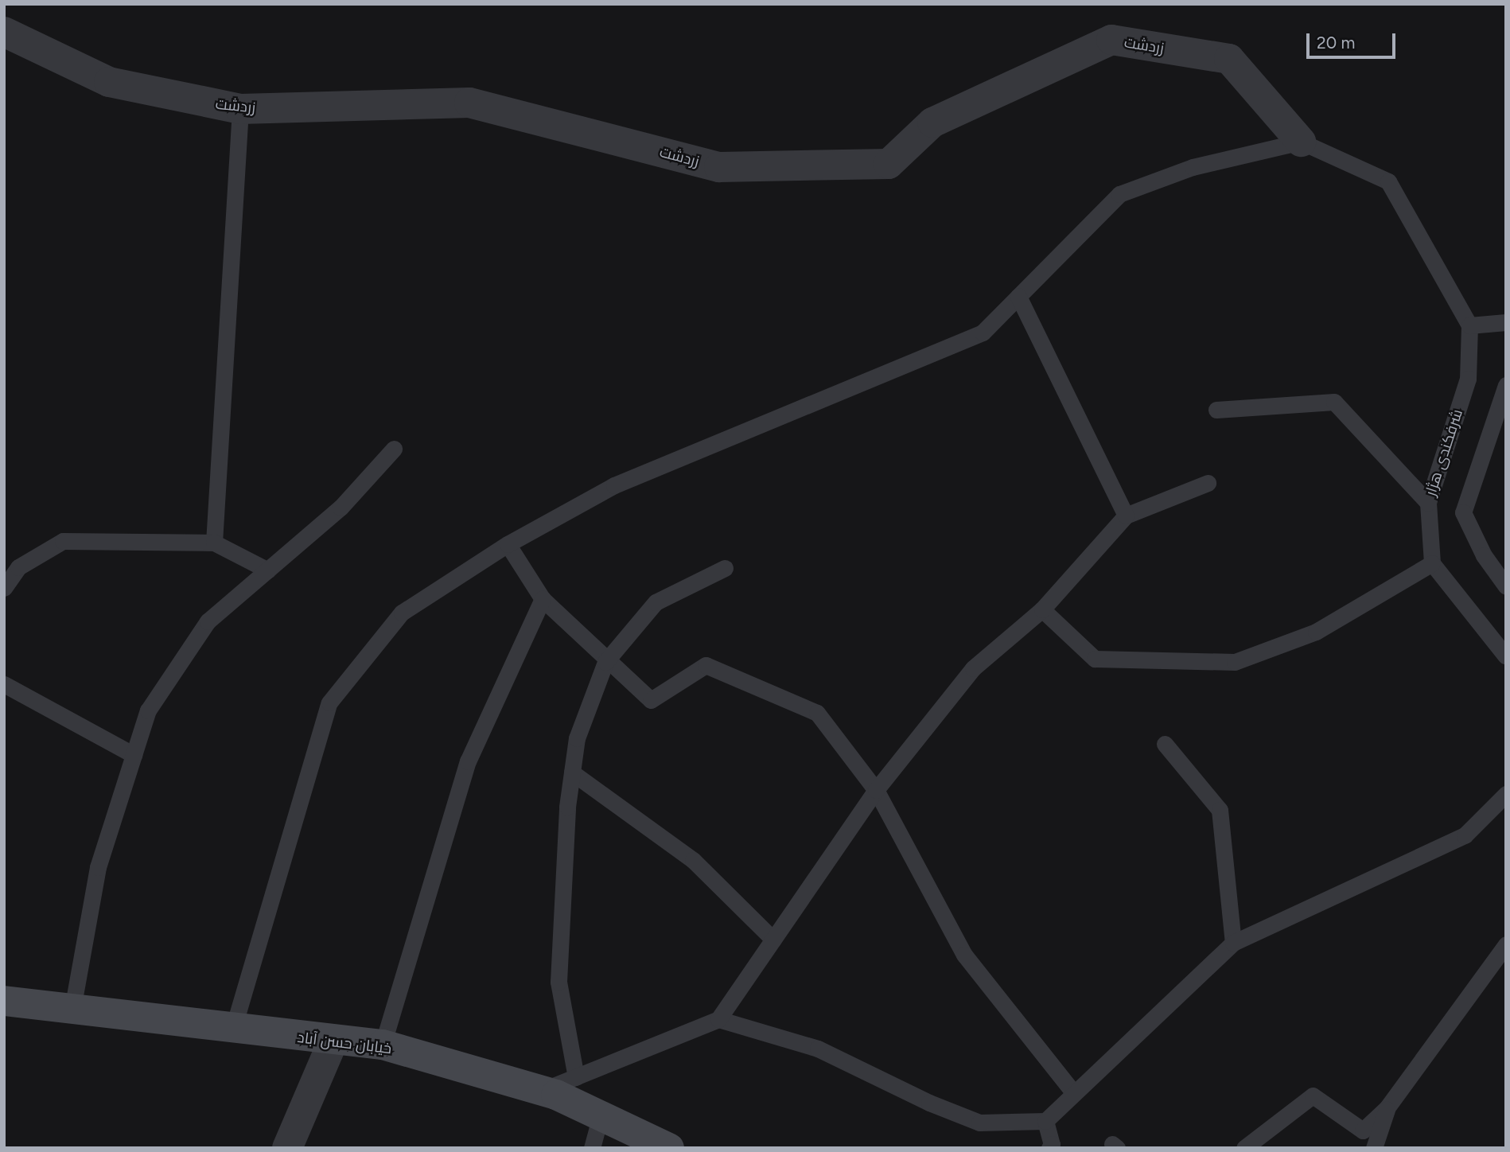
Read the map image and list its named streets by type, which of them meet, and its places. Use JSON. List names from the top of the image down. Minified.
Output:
{"streets":{"main road":["خیابان حسن آباد"],"street":["زردشت"],"lane":["شرفکندی هژار"]},"scale_bar":"20 m"}
